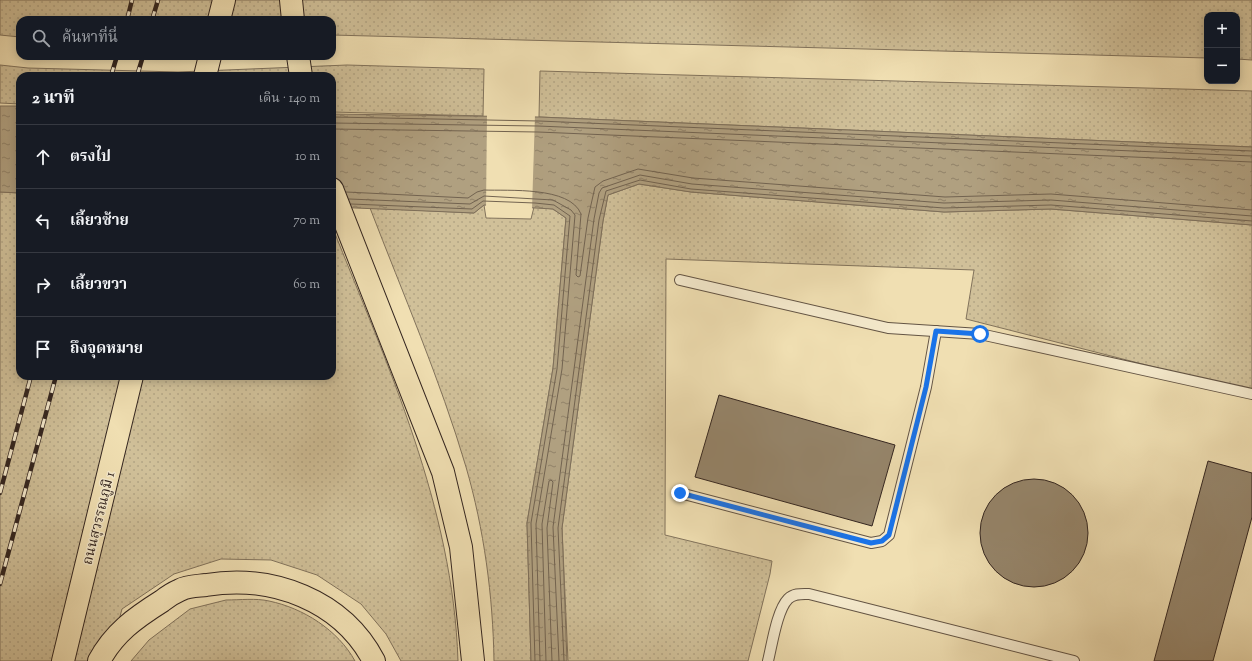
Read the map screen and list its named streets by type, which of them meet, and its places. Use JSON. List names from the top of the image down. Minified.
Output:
{"streets":{"highway":["ถนนสุวรรณภูมิ 1"]},"page":{"map_buttons":["+","−"],"search":"ค้นหาที่นี่","heading":["2 นาที","เดิน · 140 m"],"list":[["ตรงไป","10 m"],["เลี้ยวซ้าย","70 m"],["เลี้ยวขวา","60 m"],"ถึงจุดหมาย"]}}
